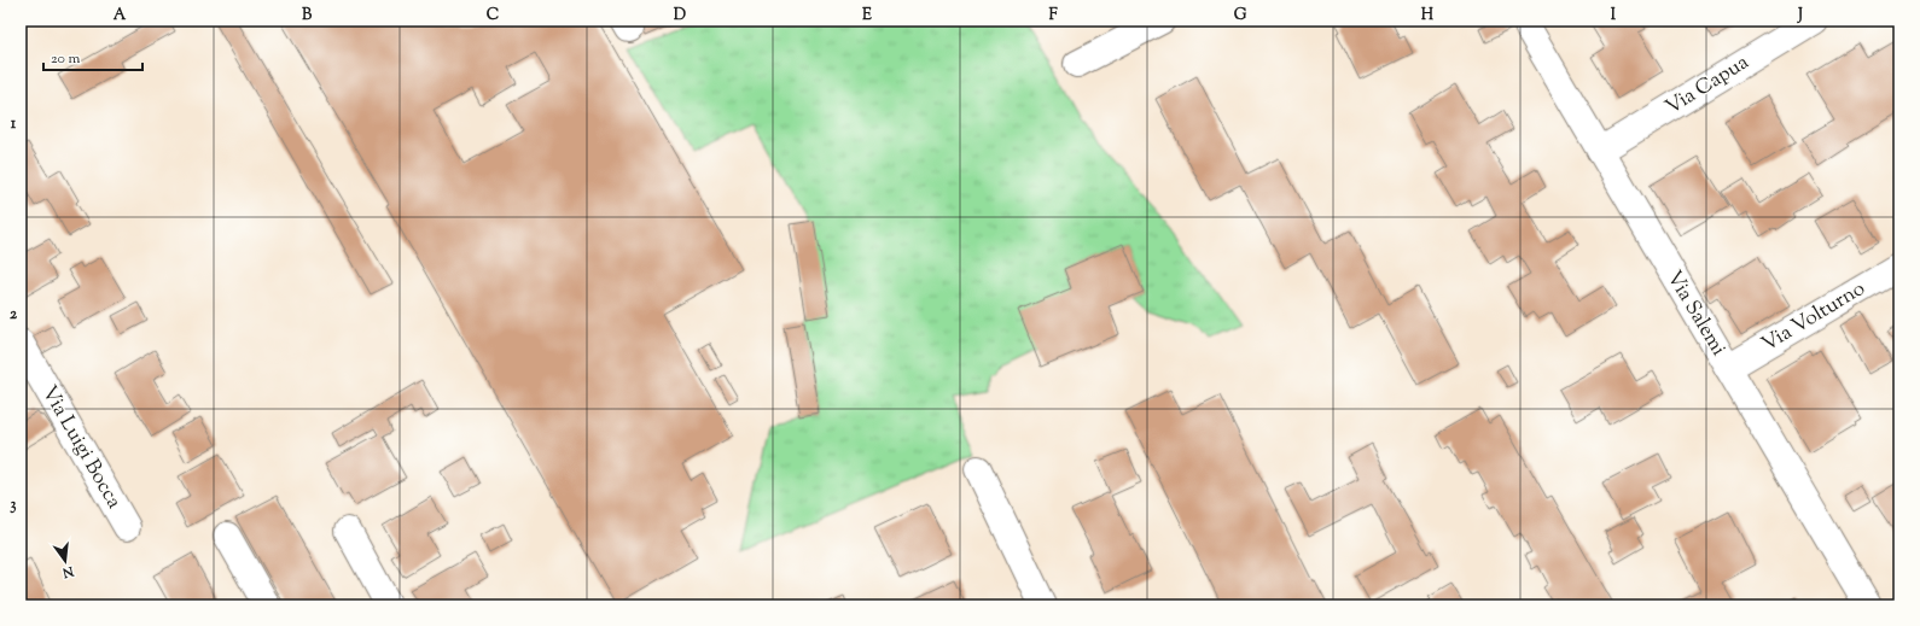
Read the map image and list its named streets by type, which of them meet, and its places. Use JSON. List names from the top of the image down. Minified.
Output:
{"streets":{"street":["Via Capua","Via Salemi","Via Volturno","Via Luigi Bocca"]},"crossings":[["Via Capua","Via Salemi"],["Via Salemi","Via Volturno"]],"scale_bar":"20 m","north":"bottom","grid":{"columns":["A","B","C","D","E","F","G","H","I","J"],"rows":["1","2","3"]}}
